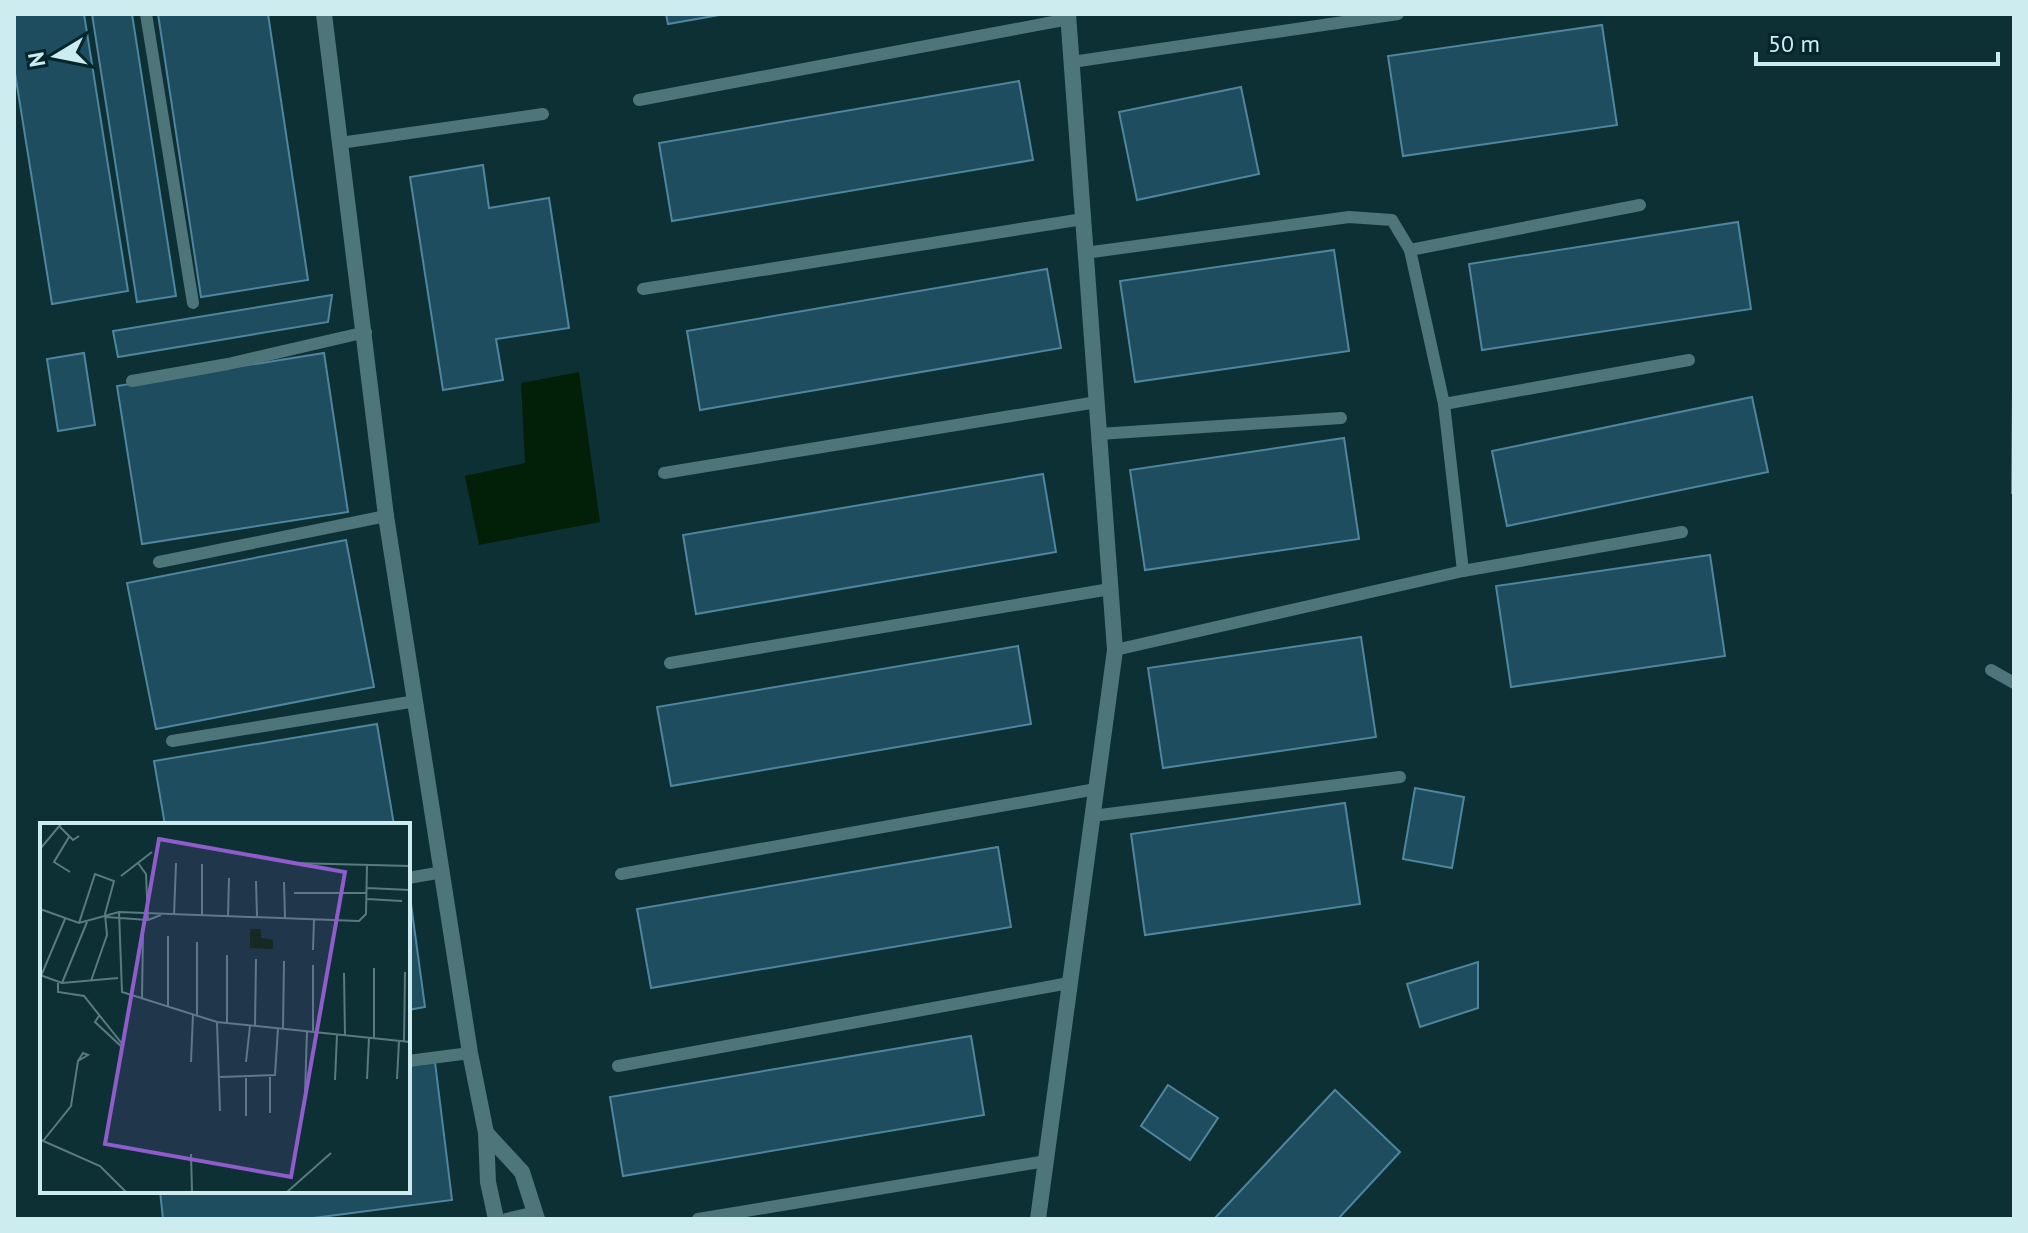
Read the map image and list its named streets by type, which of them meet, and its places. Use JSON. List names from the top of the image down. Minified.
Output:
{"scale_bar":"50 m","north":"left"}
